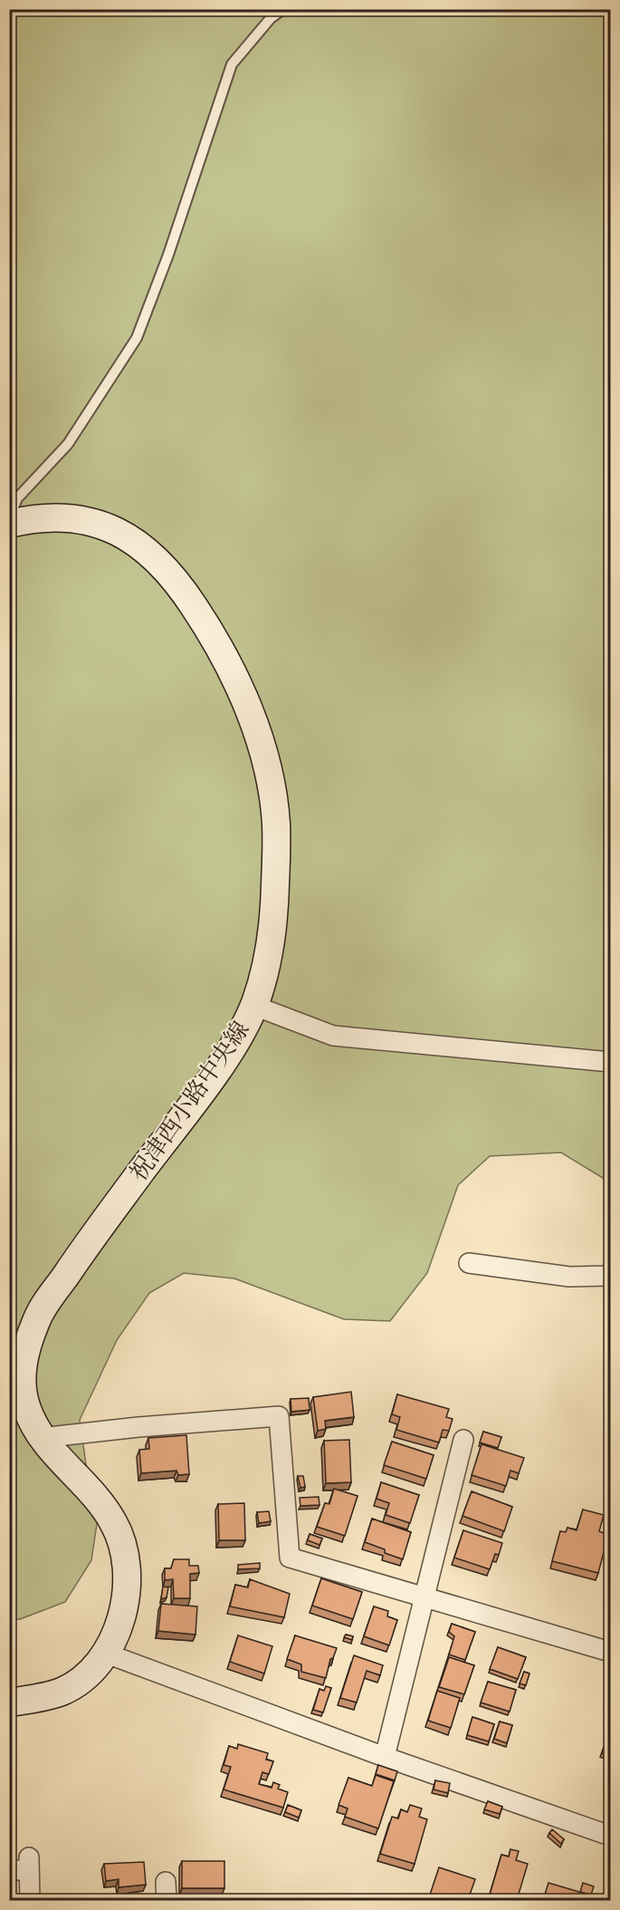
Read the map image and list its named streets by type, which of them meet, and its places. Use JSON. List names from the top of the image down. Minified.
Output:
{"streets":{"main road":["祝津西小路中央線"]}}
